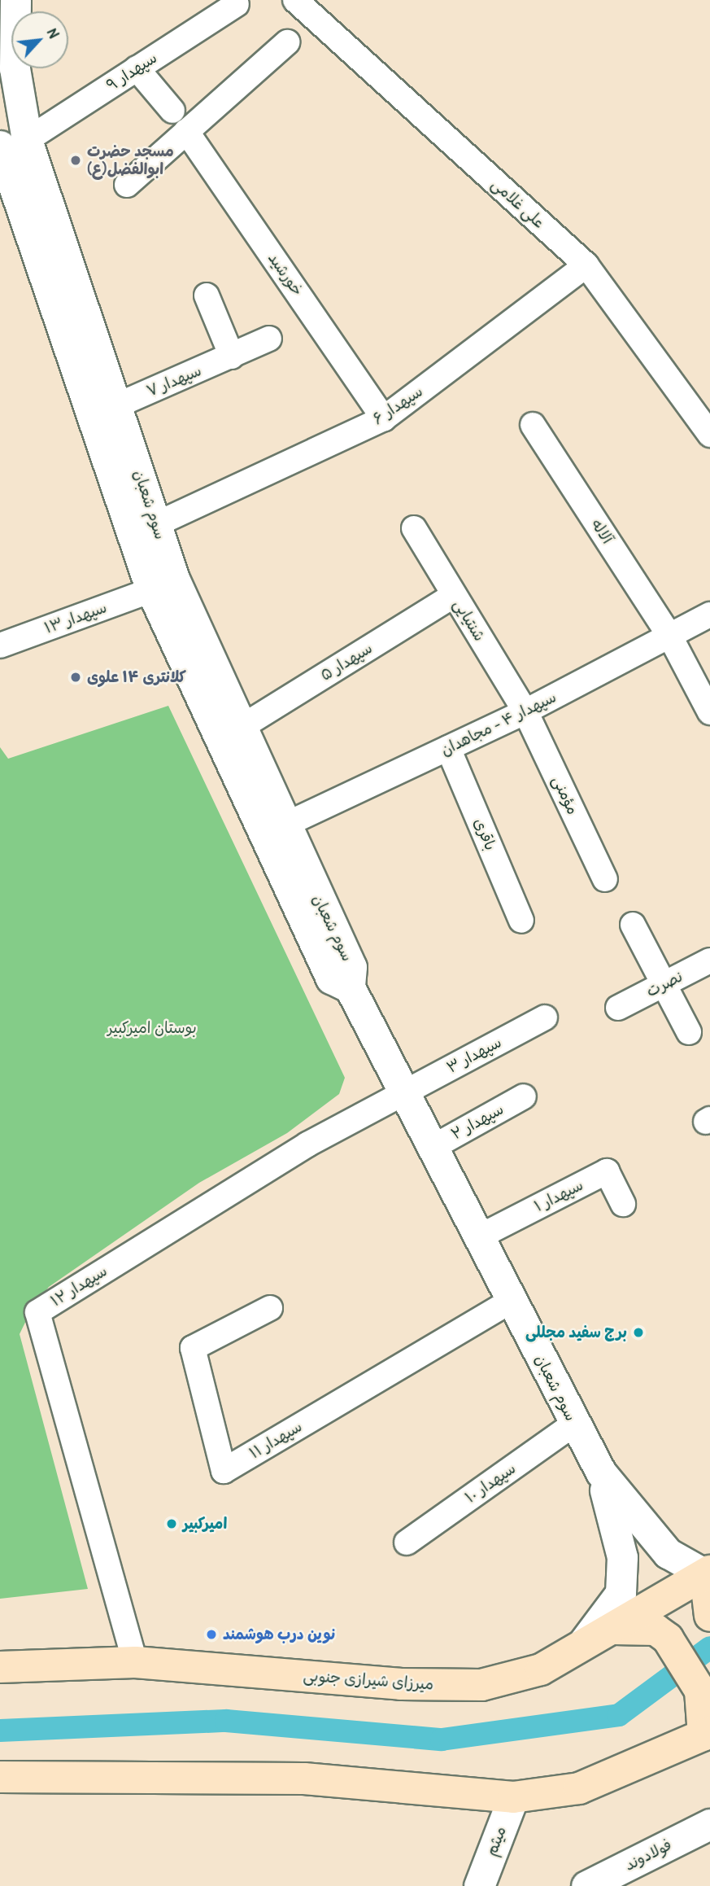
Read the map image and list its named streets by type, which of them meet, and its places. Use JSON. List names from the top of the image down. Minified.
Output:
{"streets":{"main road":["میرزای شیرازی جنوبی"],"street":["سپهدار ۹","علی غلامی","خورشید","سپهدار ۷","سپهدار ۶","سوم شعبان","آلاله","سپهدار ۱۳","شنتیایی","سپهدار ۵","سپهدار ۴ - مجاهدان","مؤمنی","باقری","نصرت","سپهدار ۳","سپهدار ۲","سپهدار ۱","سپهدار ۱۲","سپهدار ۱۱","سپهدار ۱۰","میثم","فولادوند"]},"crossings":[["سپهدار ۹","سوم شعبان"],["علی غلامی","سپهدار ۶"],["خورشید","سپهدار ۶"],["سپهدار ۷","سوم شعبان"],["سپهدار ۶","سوم شعبان"],["سوم شعبان","سپهدار ۱۳"],["سوم شعبان","سپهدار ۵"],["سوم شعبان","سپهدار ۴ - مجاهدان"],["سوم شعبان","سپهدار ۳"],["سوم شعبان","سپهدار ۲"],["سوم شعبان","سپهدار ۱"],["سوم شعبان","سپهدار ۱۲"],["سوم شعبان","سپهدار ۱۱"],["سوم شعبان","سپهدار ۱۰"],["سوم شعبان","میرزای شیرازی جنوبی"],["آلاله","سپهدار ۴ - مجاهدان"],["شنتیایی","سپهدار ۵"],["شنتیایی","سپهدار ۴ - مجاهدان"],["شنتیایی","مؤمنی"],["سپهدار ۴ - مجاهدان","مؤمنی"],["سپهدار ۴ - مجاهدان","باقری"],["سپهدار ۳","سپهدار ۱۲"],["سپهدار ۱۲","میرزای شیرازی جنوبی"]],"parks":["بوستان امیرکبیر"],"places":["مسجد حضرت ابوالفضل(ع)","کلانتری ۱۴ علوی","برج سفید مجللی","امیرکبیر","نوین درب هوشمند"],"north":"top right"}
